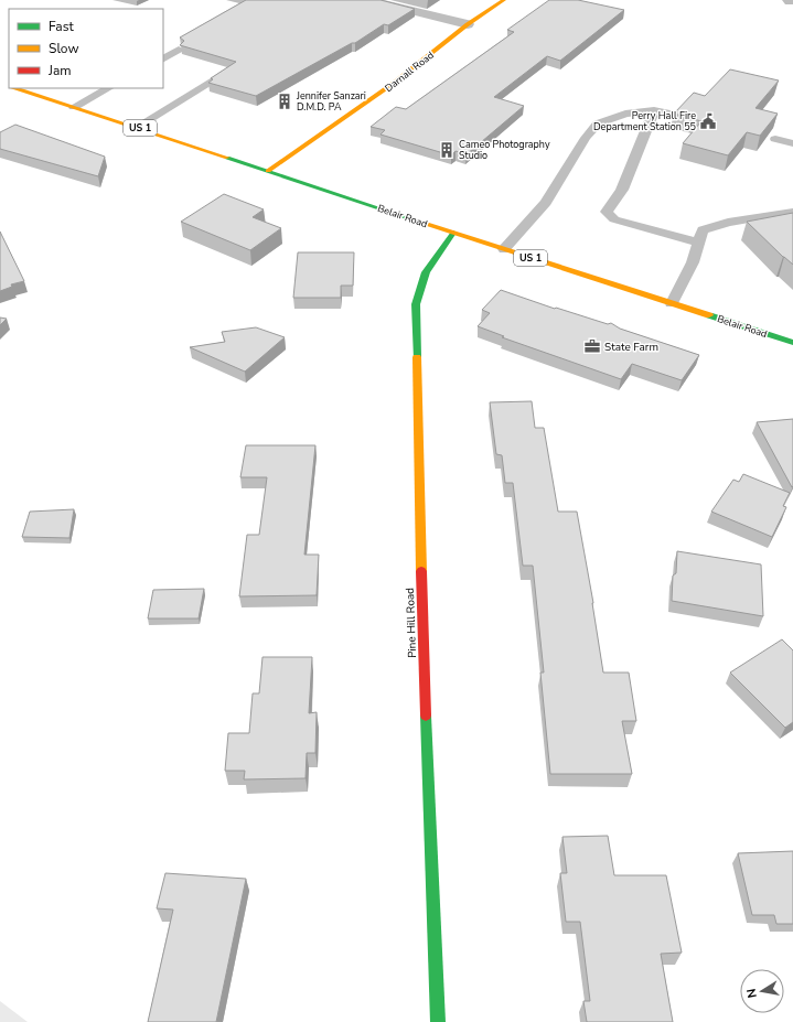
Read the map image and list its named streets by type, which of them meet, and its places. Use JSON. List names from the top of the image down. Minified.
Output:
{"streets":{"main road":["Darnall Road","US 1","Belair Road","Pine Hill Road"]},"crossings":[["Darnall Road","Belair Road"],["Belair Road","Pine Hill Road"]],"places":{"building":["Jennifer Sanzari D.M.D. PA","Cameo Photography Studio"],"public building":["Perry Hall Fire Department Station 55"],"office":["State Farm"]},"legend":["Fast","Slow","Jam"],"north":"left"}
